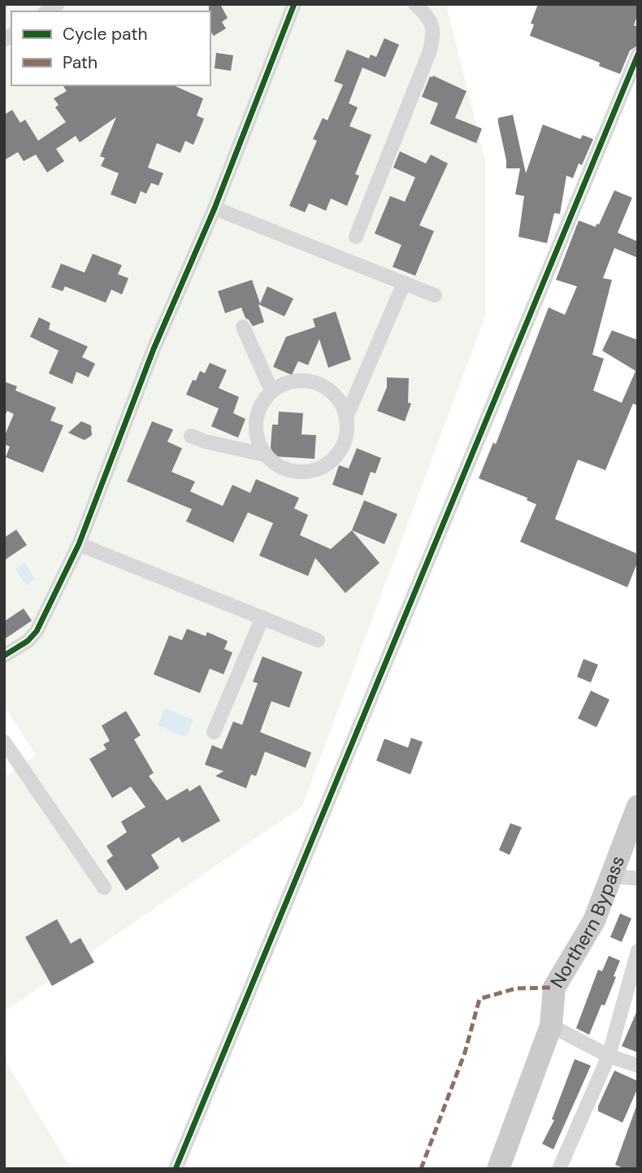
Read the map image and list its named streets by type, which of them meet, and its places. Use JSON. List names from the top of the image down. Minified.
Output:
{"streets":{"main road":["Northern Bypass"]},"legend":["Cycle path","Path"]}
